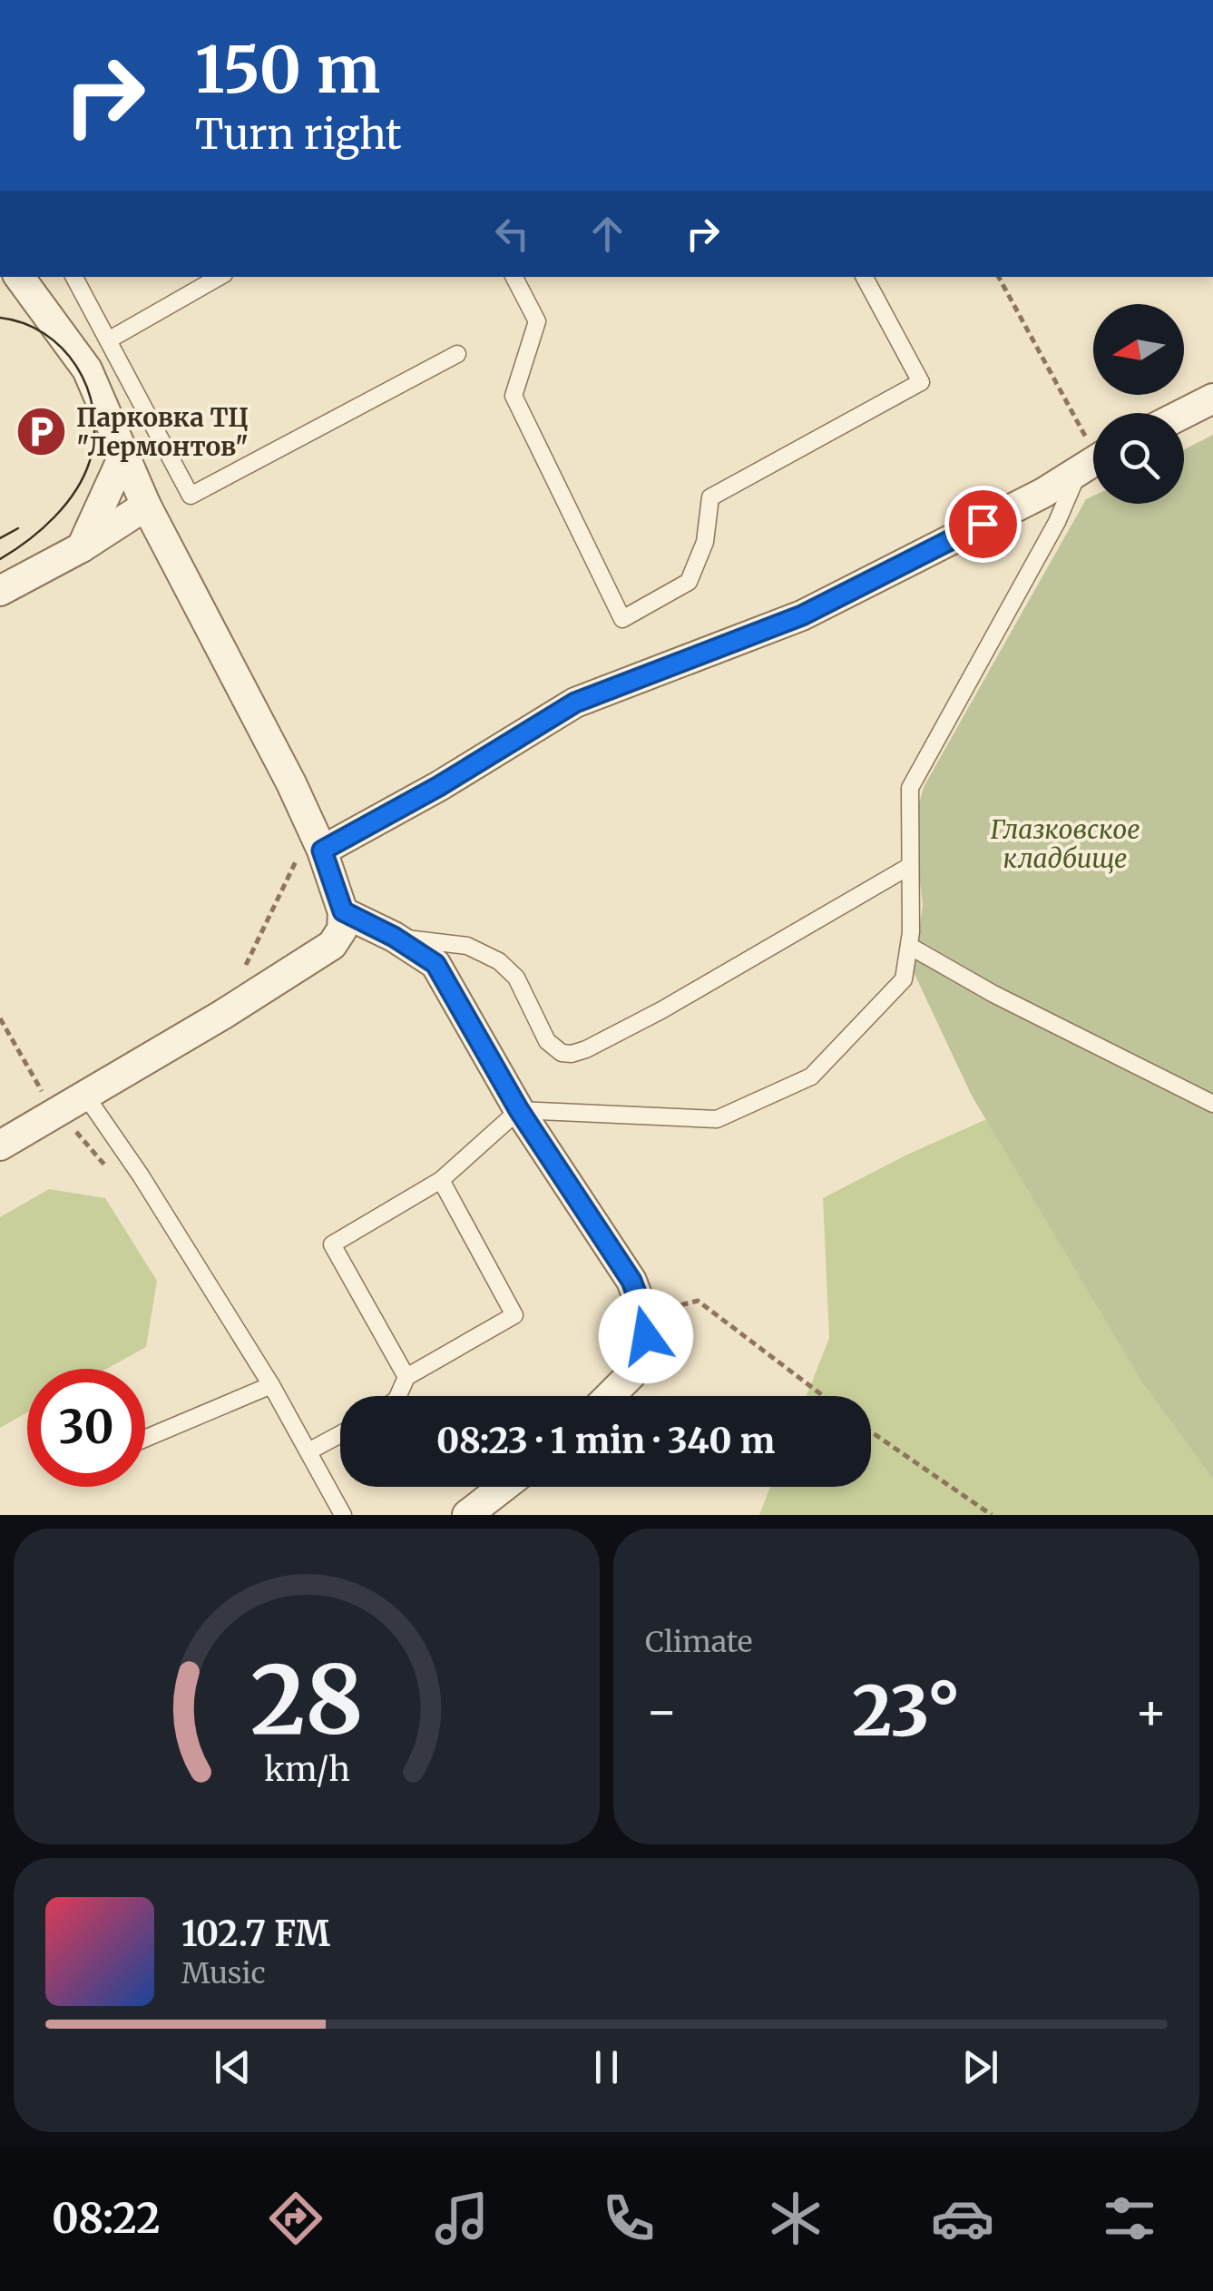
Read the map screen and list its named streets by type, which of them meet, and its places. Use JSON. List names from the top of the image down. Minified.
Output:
{"parks":["Глазковское кладбище"],"places":{"parking":["Парковка ТЦ \"Лермонтов\""]},"north":"left","page":{"turn":["150 m","Turn right"],"limit":"30","trip":"08:23 · 1 min · 340 m","tile":"Climate","heat":["−","23°","+"],"song":["102.7 FM","Music"],"tabs":"08:22","gauge":["28","km/h"]}}
